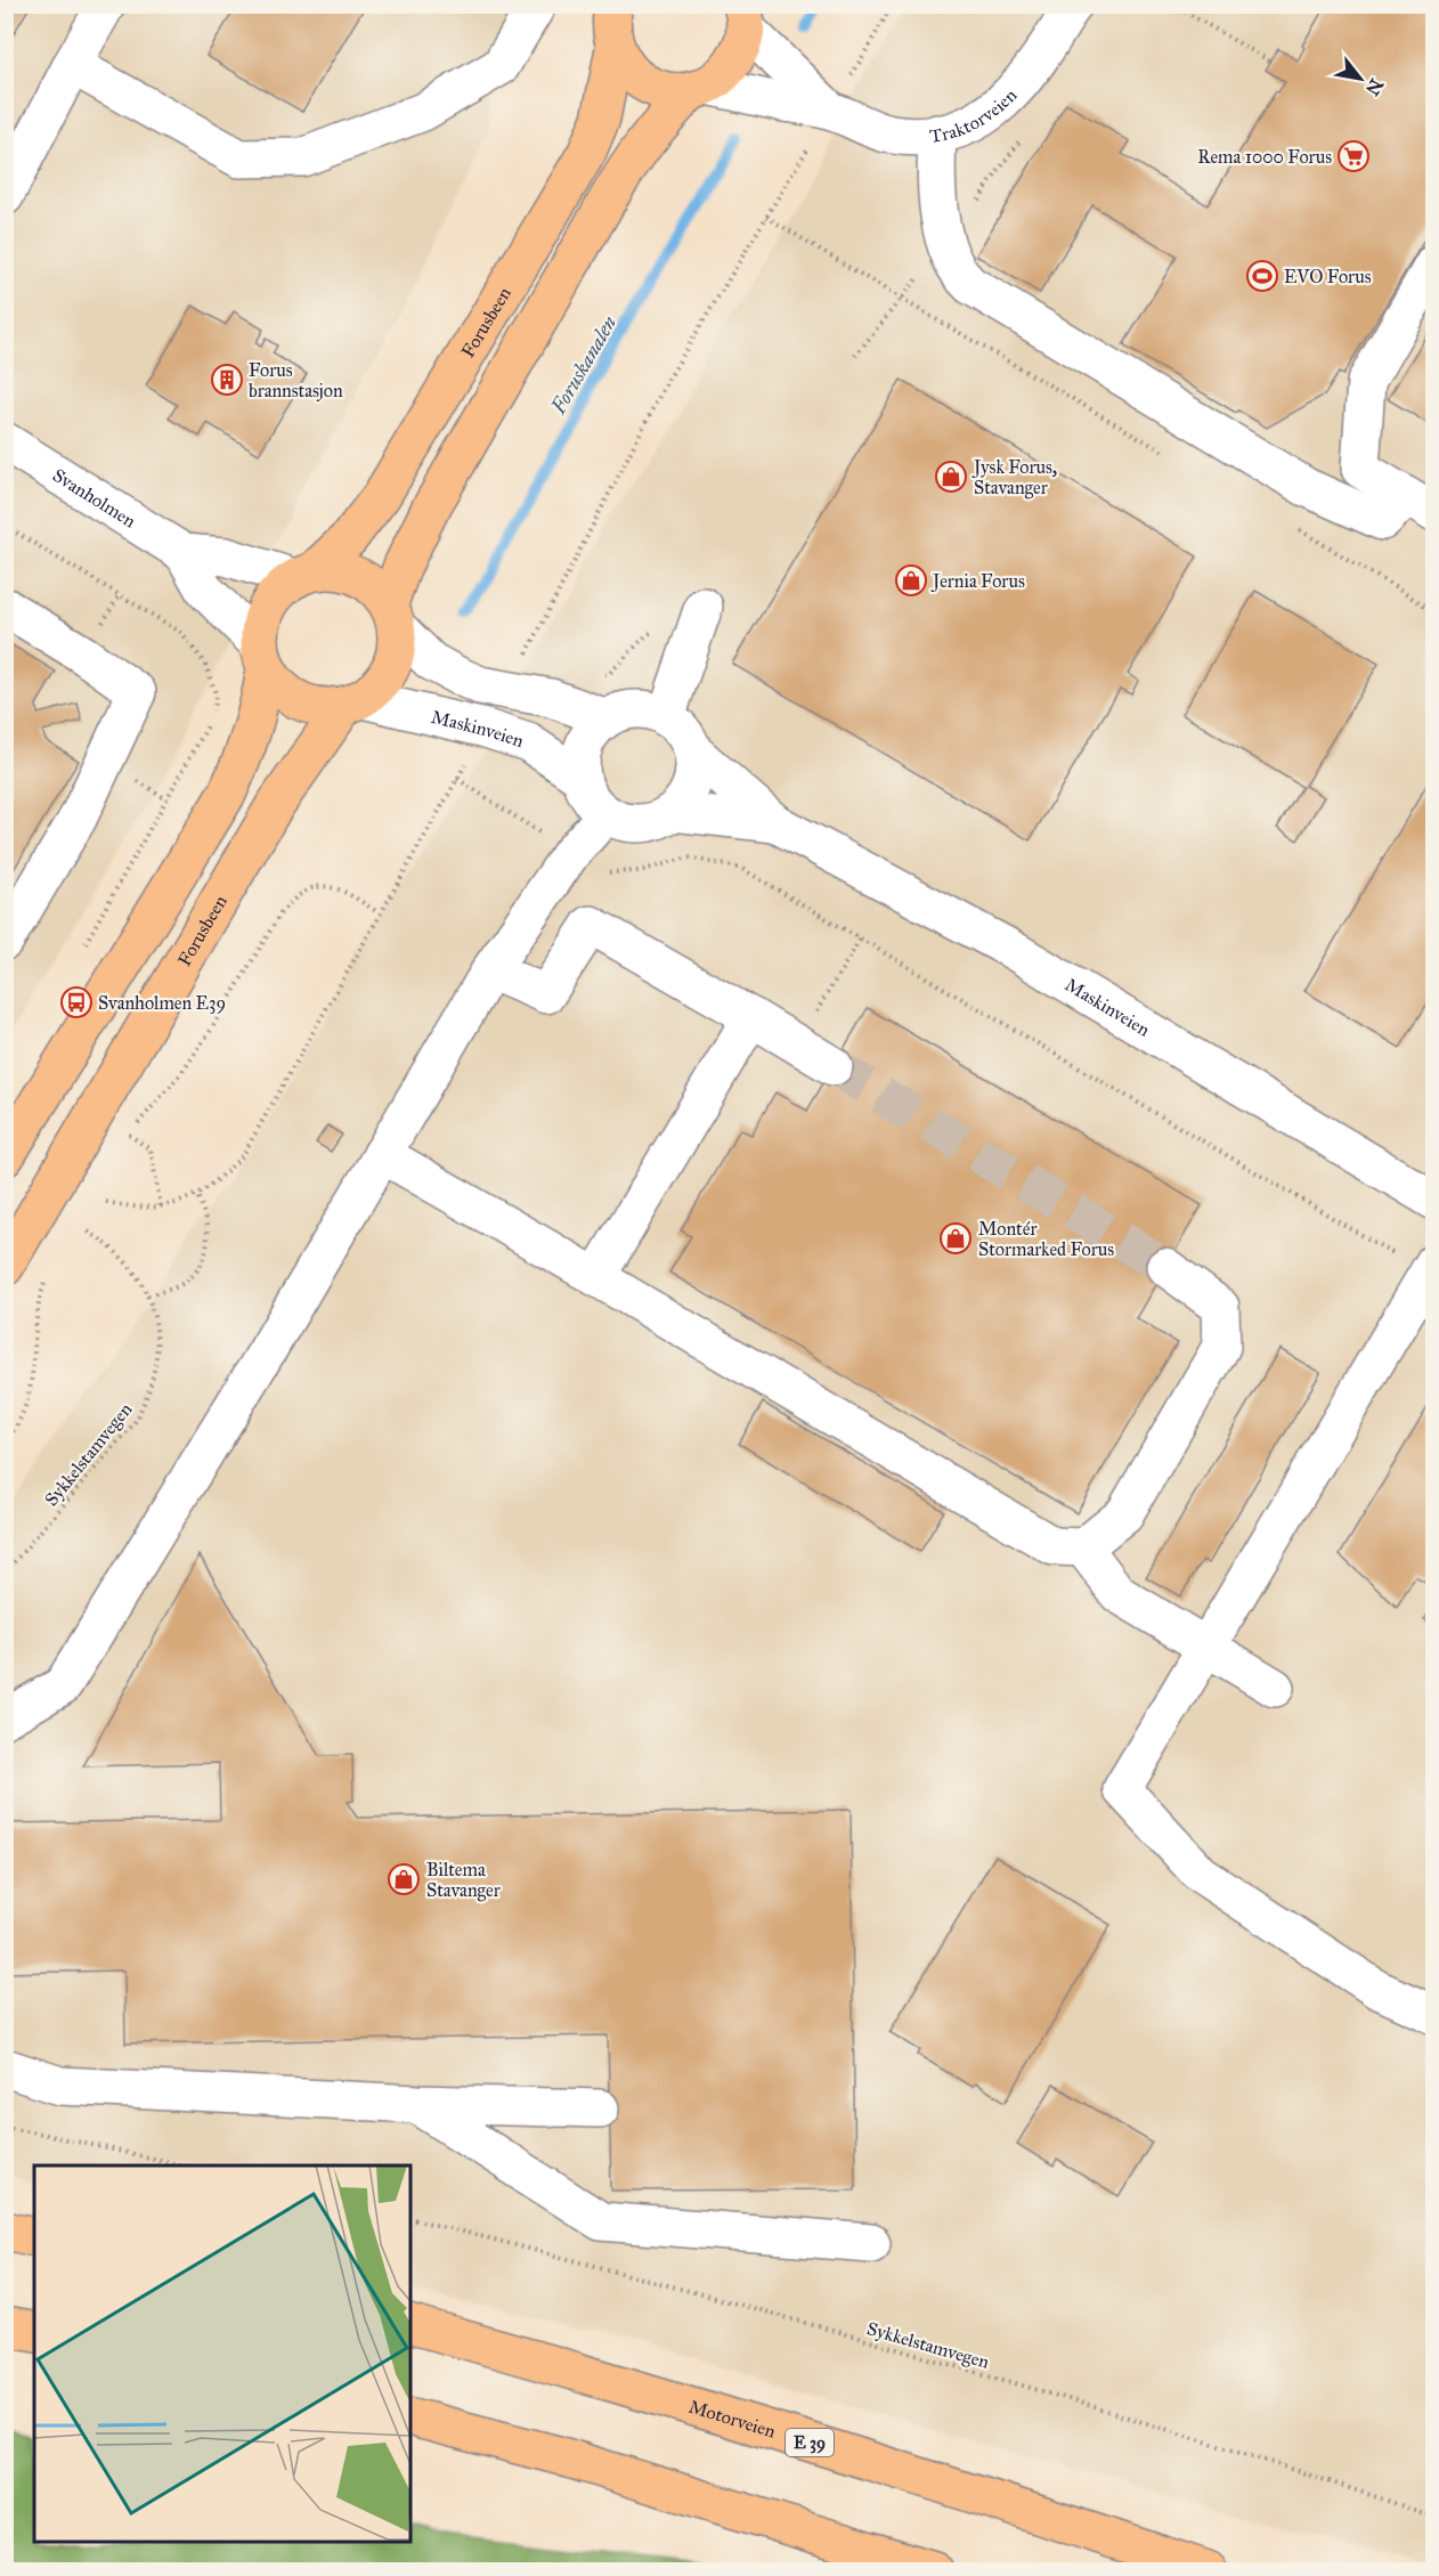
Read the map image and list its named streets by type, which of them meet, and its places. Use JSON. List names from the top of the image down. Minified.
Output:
{"streets":{"main road":["Forusbeen","Motorveien","E 39"],"street":["Traktorveien","Svanholmen","Maskinveien"],"path":["Sykkelstamvegen"]},"crossings":[["Forusbeen","Svanholmen"],["Forusbeen","Maskinveien"],["Svanholmen","Maskinveien"]],"water":["Foruskanalen"],"places":{"supermarket":["Rema 1000 Forus"],"sports":["EVO Forus"],"building":["Forus brannstasjon"],"shop":["Jysk Forus, Stavanger","Jernia Forus","Montér Stormarked Forus","Biltema Stavanger"],"bus stop":["Svanholmen E39"]},"north":"bottom right"}
